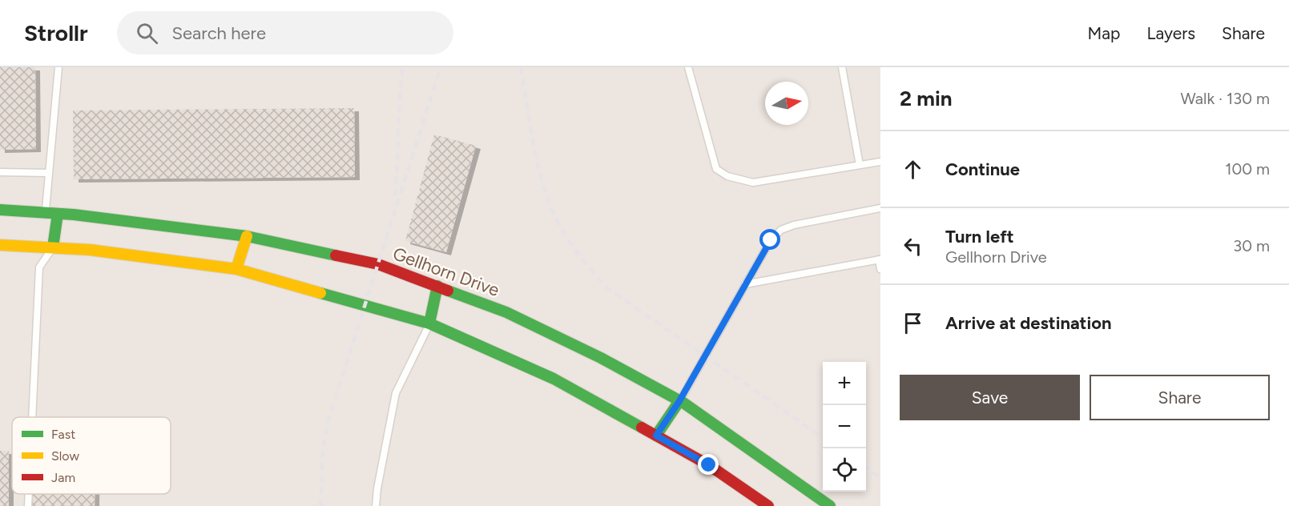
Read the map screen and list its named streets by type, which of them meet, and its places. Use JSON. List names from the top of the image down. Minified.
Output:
{"streets":{"main road":["Gellhorn Drive"]},"legend":["Fast","Slow","Jam"],"north":"right","page":{"header":"Strollr","search":"Search here","nav":["Map","Layers","Share"],"heading":["2 min","Walk · 130 m"],"list":[["Continue","100 m"],["Turn left","Gellhorn Drive","30 m"],"Arrive at destination"],"buttons":["Save","Share"],"map_buttons":["+","−"]}}
